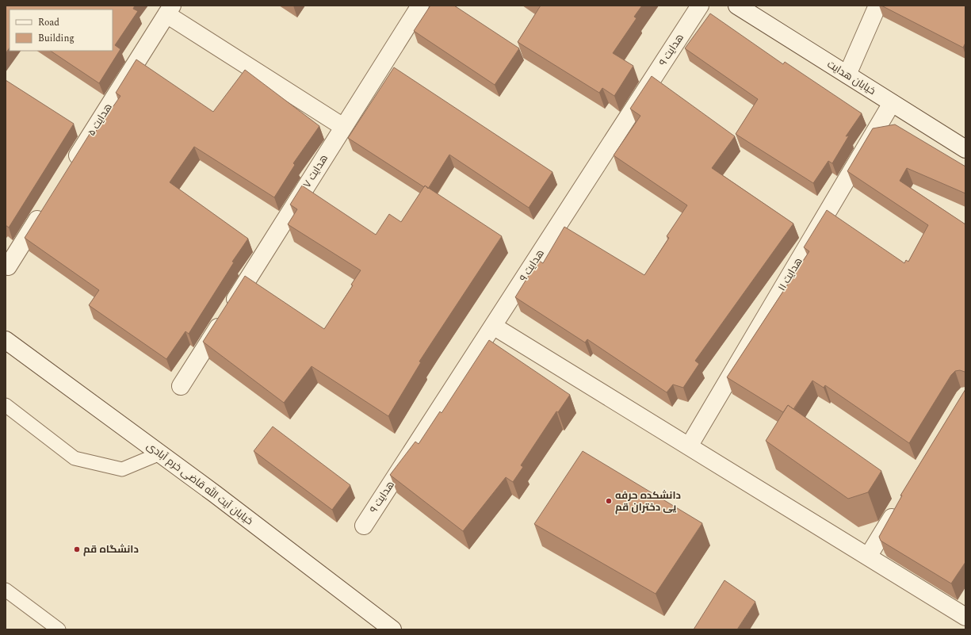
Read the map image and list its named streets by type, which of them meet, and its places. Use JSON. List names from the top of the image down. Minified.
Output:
{"streets":{"street":["هدایت ۹","خیابان هدایت","هدایت ۵","هدایت ۷","هدایت ۱۱","خیابان آیت الله قاضی خرم آبادی"]},"crossings":[["خیابان هدایت","هدایت ۱۱"]],"places":["دانشکده حرفه یی دختران قم","دانشگاه قم"],"legend":["Road","Building"]}
